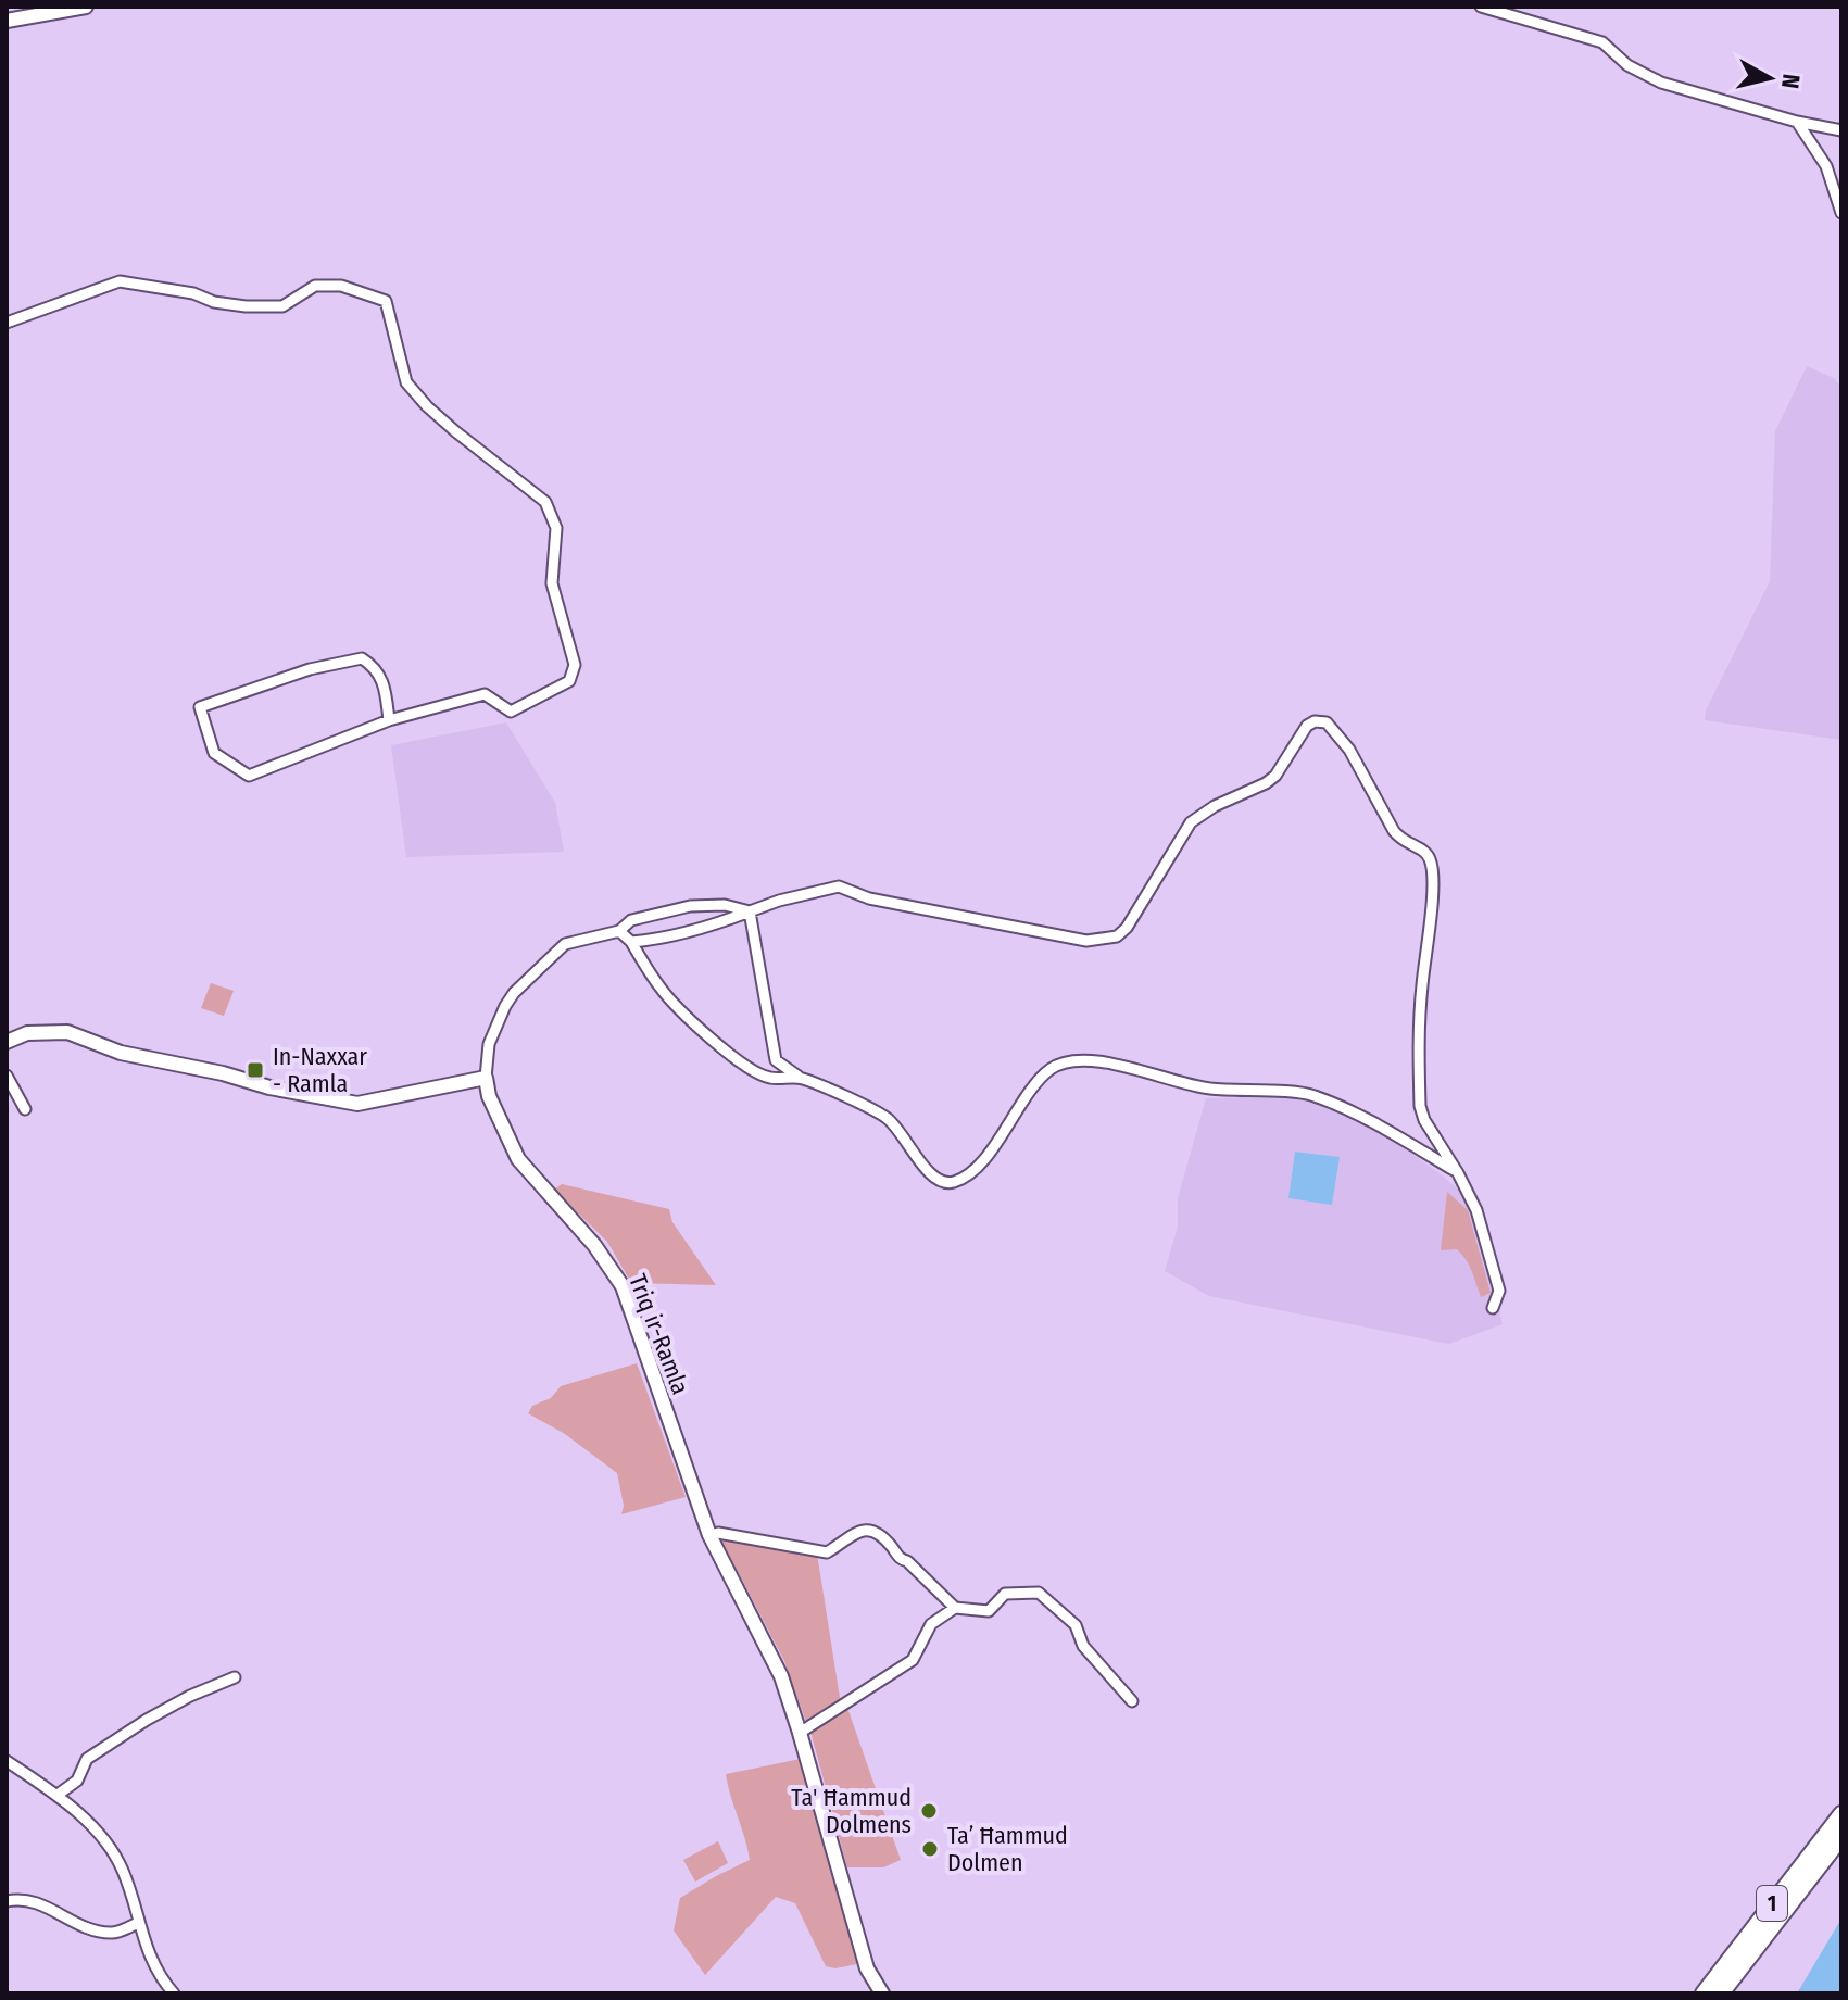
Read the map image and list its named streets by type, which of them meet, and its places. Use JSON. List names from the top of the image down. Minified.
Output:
{"streets":{"highway":["1"],"main road":["Triq ir-Ramla"]},"places":{"transit":["In-Naxxar - Ramla"],"other":["Ta' Ħammud Dolmens","Ta’ Ħammud Dolmen"]},"north":"right"}
